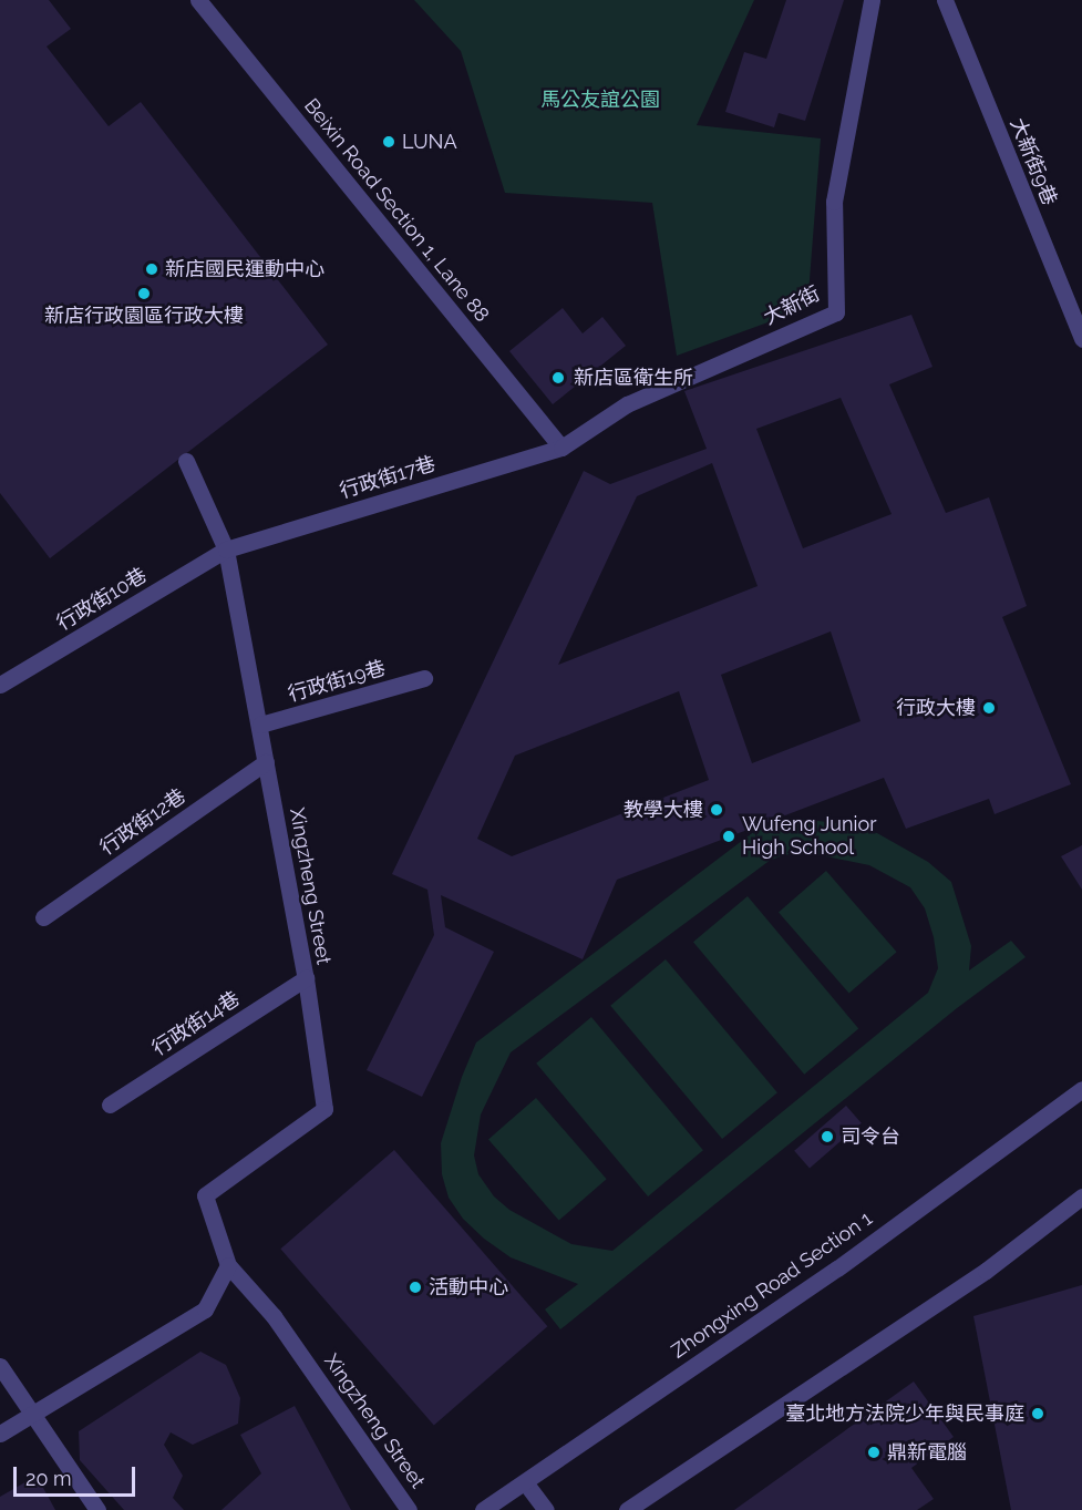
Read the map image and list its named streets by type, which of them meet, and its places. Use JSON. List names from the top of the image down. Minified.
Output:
{"streets":{"street":["大新街9巷","Beixin Road Section 1, Lane 88","大新街","行政街17巷","行政街10巷","行政街19巷","行政街12巷","Xingzheng Street","行政街14巷","Zhongxing Road Section 1"]},"crossings":[["Beixin Road Section 1, Lane 88","大新街"],["Beixin Road Section 1, Lane 88","行政街17巷"],["大新街","行政街17巷"],["行政街17巷","行政街10巷"],["行政街17巷","Xingzheng Street"],["行政街10巷","Xingzheng Street"],["行政街19巷","Xingzheng Street"],["行政街12巷","Xingzheng Street"],["Xingzheng Street","行政街14巷"]],"parks":["馬公友誼公園"],"places":["LUNA","新店國民運動中心","新店行政園區行政大樓","新店區衛生所","行政大樓","教學大樓","Wufeng Junior High School","司令台","活動中心","臺北地方法院少年與民事庭","鼎新電腦"],"scale_bar":"20 m"}
